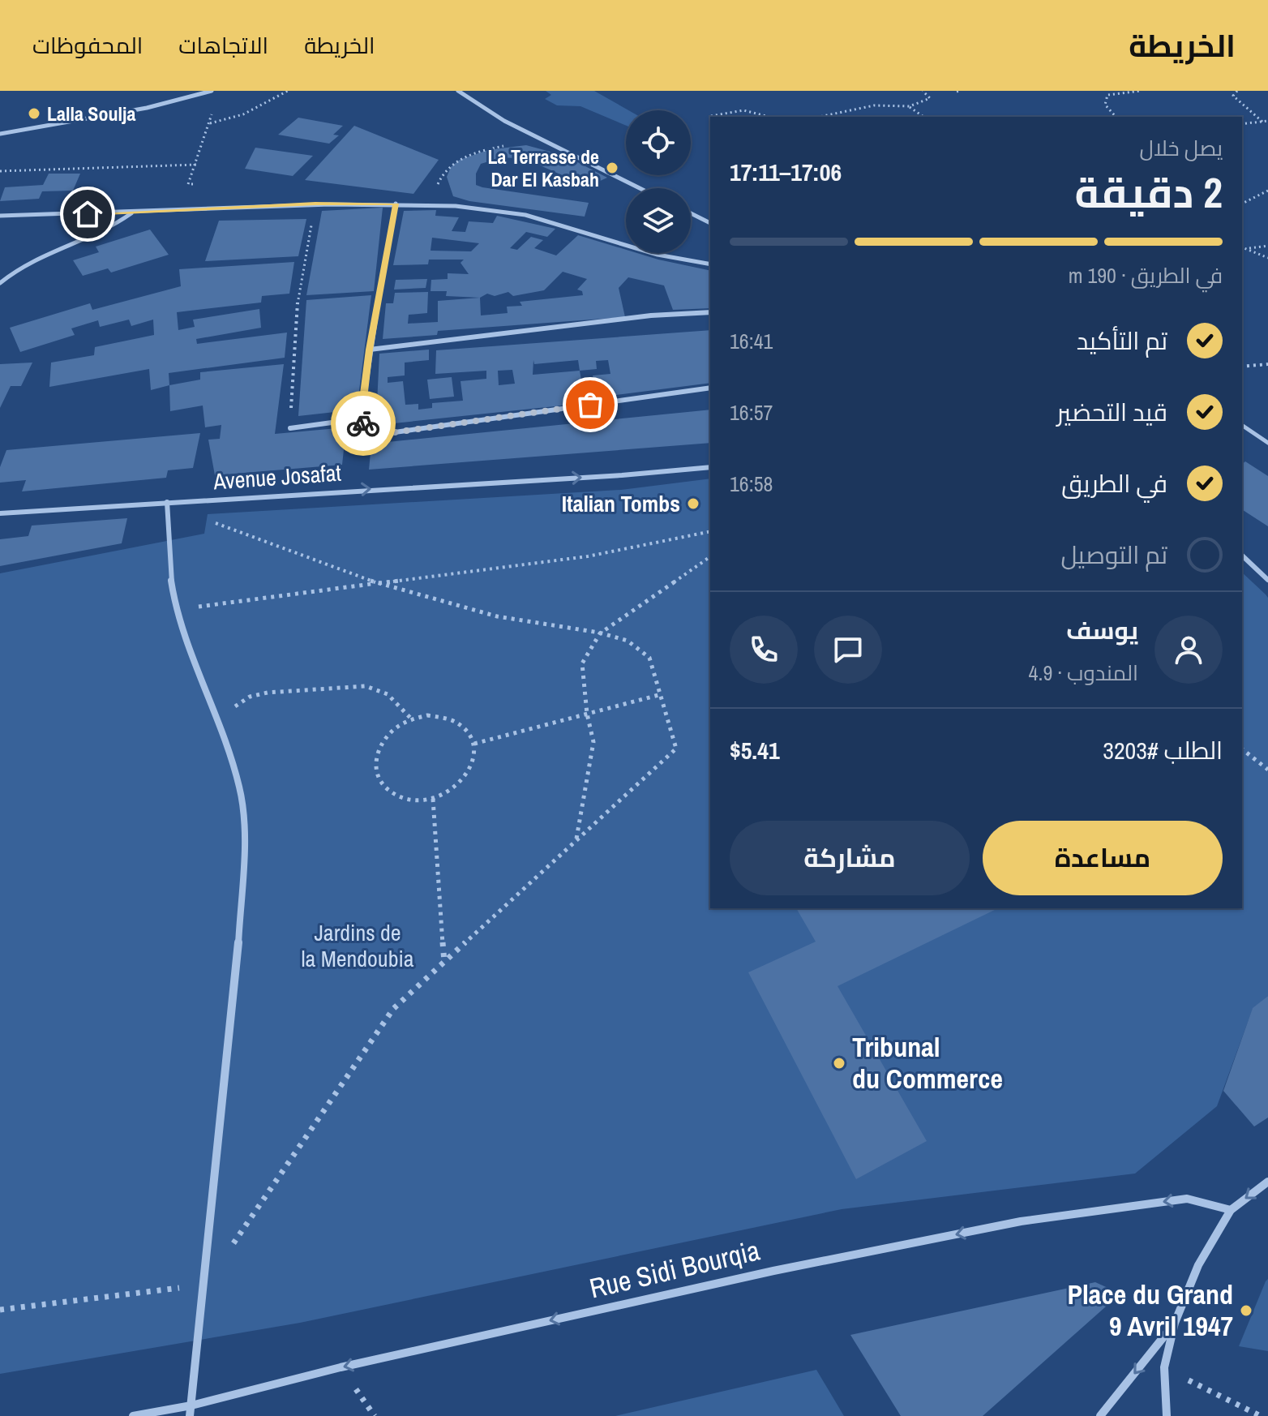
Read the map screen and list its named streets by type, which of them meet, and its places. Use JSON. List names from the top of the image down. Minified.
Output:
{"streets":{"street":["Avenue Josafat","Rue Sidi Bourqia"]},"one_way":["Avenue Josafat","Rue Sidi Bourqia"],"parks":["Jardins de la Mendoubia"],"places":["Lalla Soulja","La Terrasse de Dar El Kasbah","Italian Tombs","Tribunal du Commerce","Place du Grand 9 Avril 1947"],"page":{"header":"الخريطة","nav":["الخريطة","الاتجاهات","المحفوظات"],"heading":["2 دقيقة","يصل خلال","17:06–17:11"],"panel":["يوسف","المندوب · 4.9","الطلب #3203","$5.41"],"bar":"في الطريق · 190 m","list":[["تم التأكيد","16:41"],["قيد التحضير","16:57"],["في الطريق","16:58"],"تم التوصيل"],"buttons":["مساعدة","مشاركة"]}}
